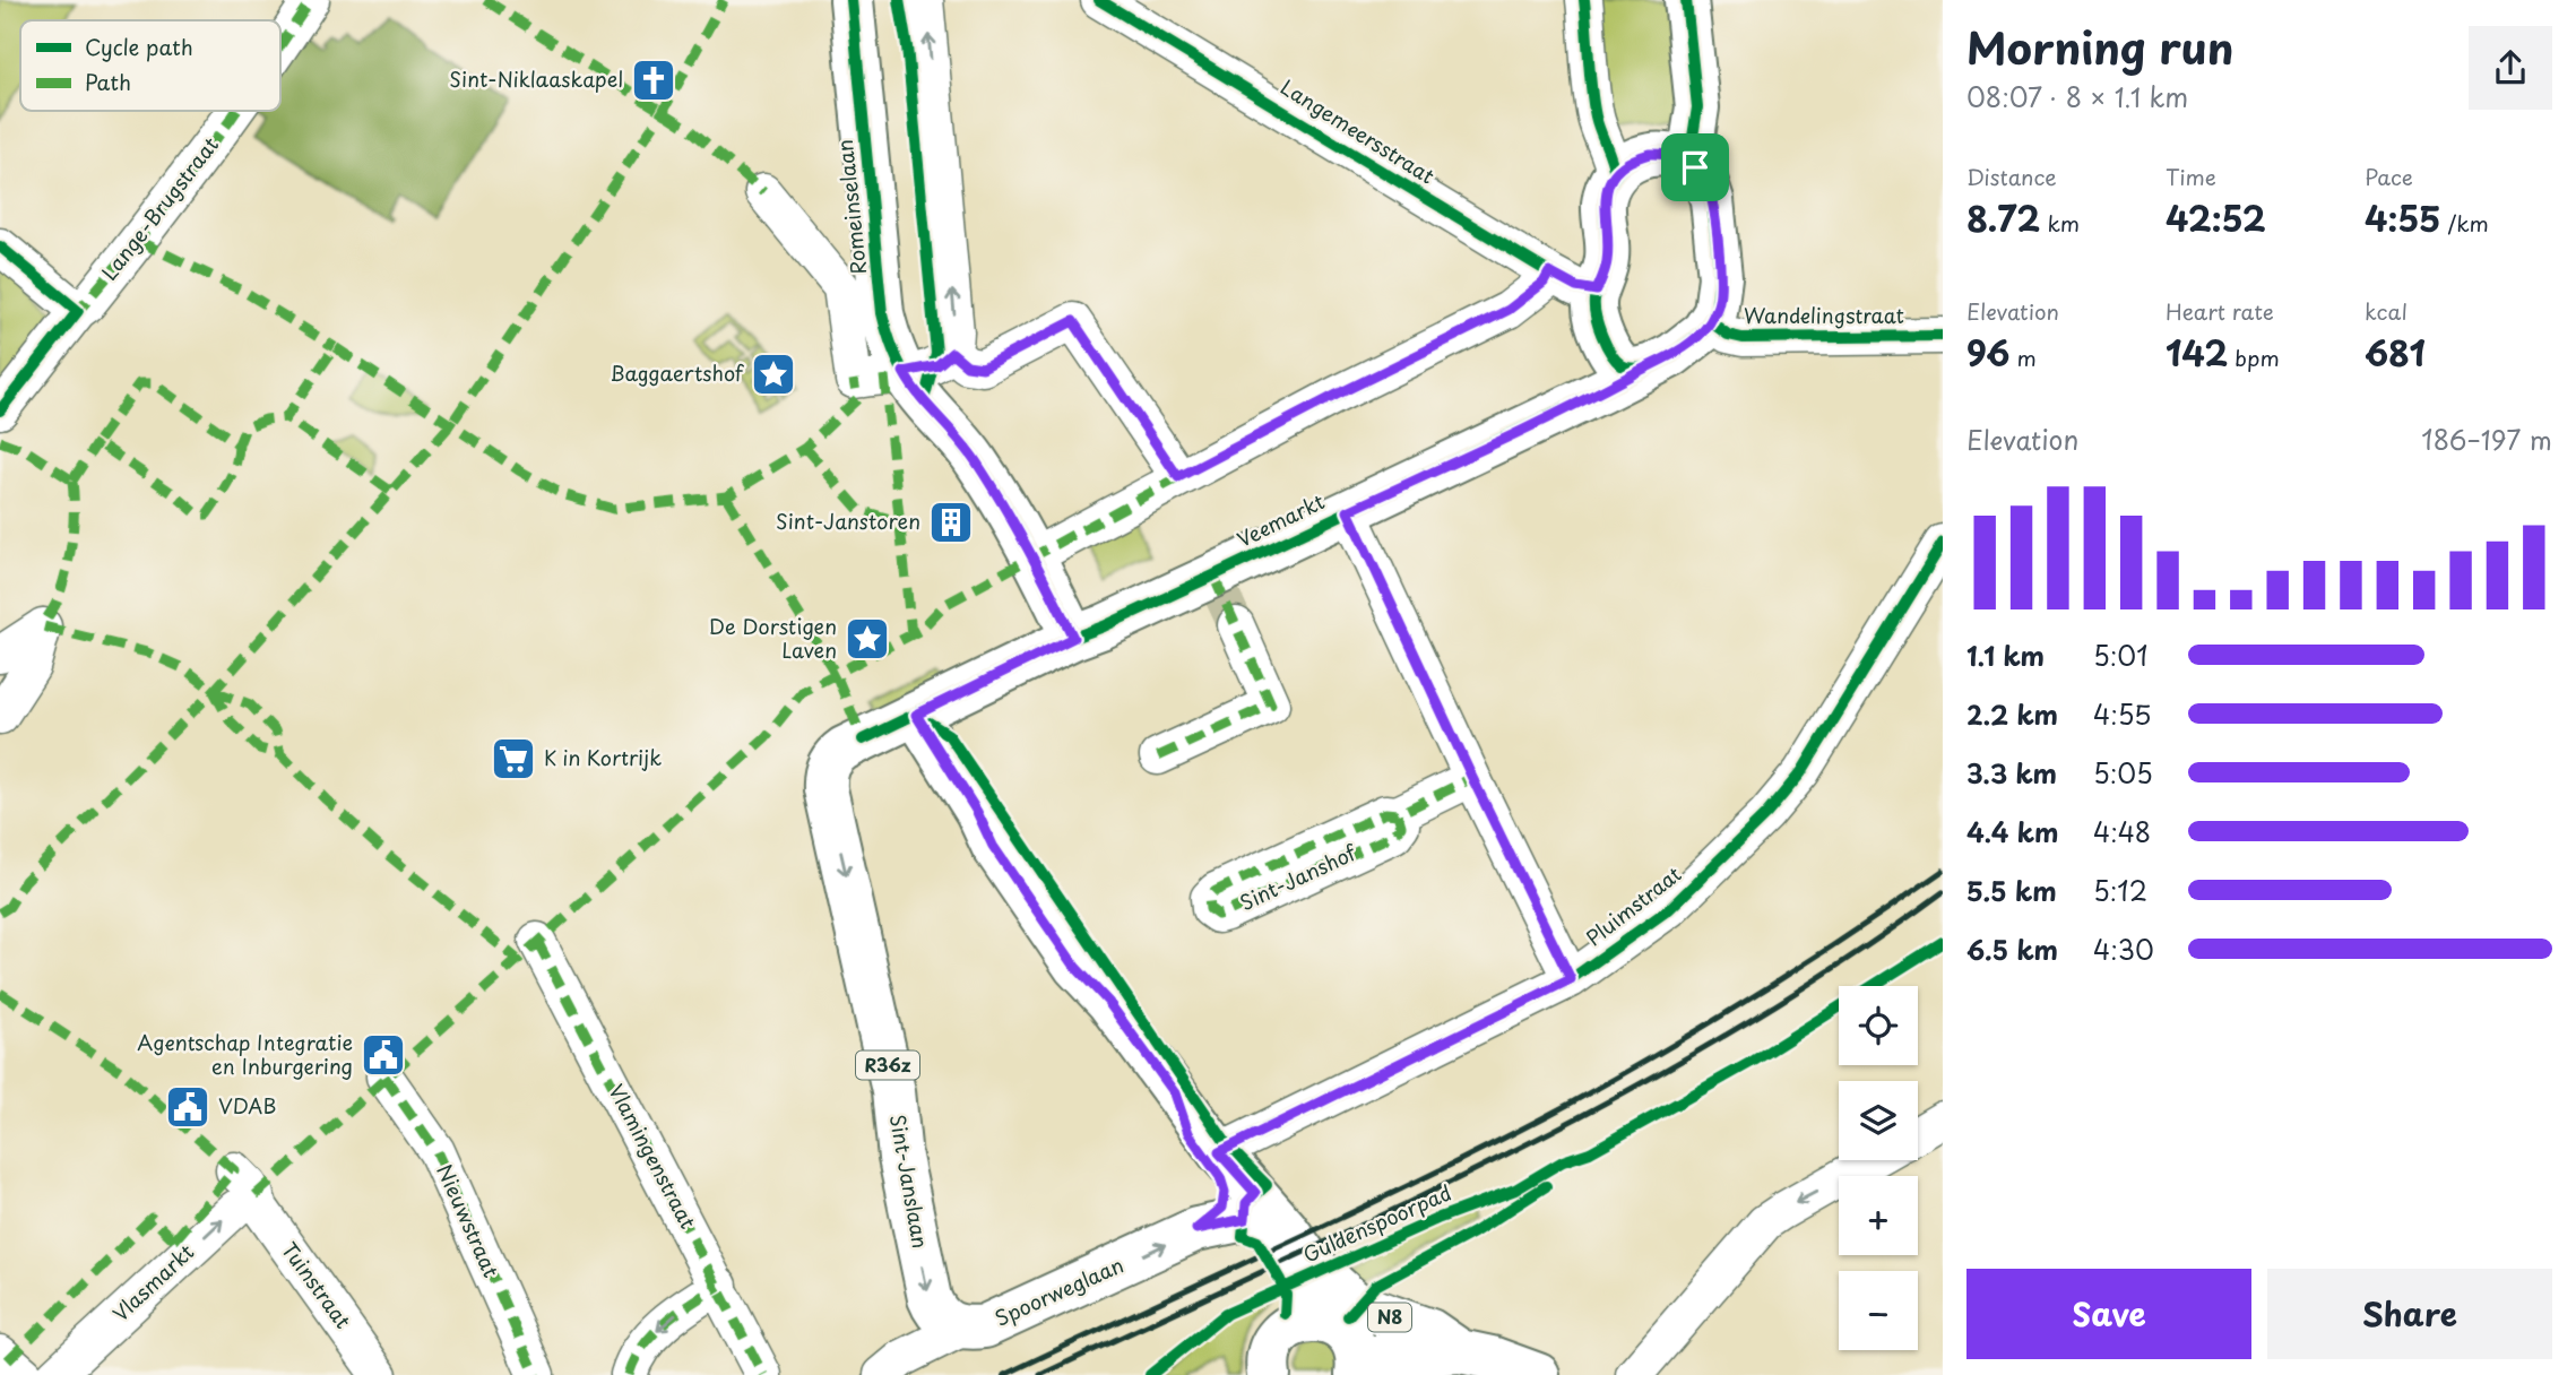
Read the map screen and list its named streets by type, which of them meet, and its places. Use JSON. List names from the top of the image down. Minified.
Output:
{"streets":{"main road":["Romeinselaan","Veemarkt","R36z","Sint-Janslaan","Spoorweglaan","N8"],"street":["Langemeersstraat","Lange-Brugstraat","Wandelingstraat","Sint-Janshof","Pluimstraat","Vlamingenstraat","Nieuwstraat","Vlasmarkt","Tuinstraat"],"cycle path":["Guldenspoorpad"]},"crossings":[["Wandelingstraat","Veemarkt"],["Veemarkt","Sint-Janslaan"],["Sint-Janslaan","Spoorweglaan"],["Vlasmarkt","Tuinstraat"]],"one_way":["Vlasmarkt","Spoorweglaan"],"places":{"church":["Sint-Niklaaskapel"],"place":["Baggaertshof","De Dorstigen Laven"],"building":["Sint-Janstoren"],"supermarket":["K in Kortrijk"],"public building":["Agentschap Integratie en Inburgering","VDAB"]},"legend":["Cycle path","Path"],"page":{"heading":["Morning run","08:07 · 8 × 1.1 km"],"stats":[["Distance","8.72 km"],["Time","42:52"],["Pace","4:55 /km"],["Elevation","96 m"],["Heart rate","142 bpm"],["kcal","681"]],"chart":["Elevation","186–197 m"],"list":[{"name":"1.1 km","note":"5:01"},{"name":"2.2 km","note":"4:55"},{"name":"3.3 km","note":"5:05"},{"name":"4.4 km","note":"4:48"},{"name":"5.5 km","note":"5:12"},{"name":"6.5 km","note":"4:30"}],"map_buttons":["+","−"],"buttons":["Save","Share"]}}
